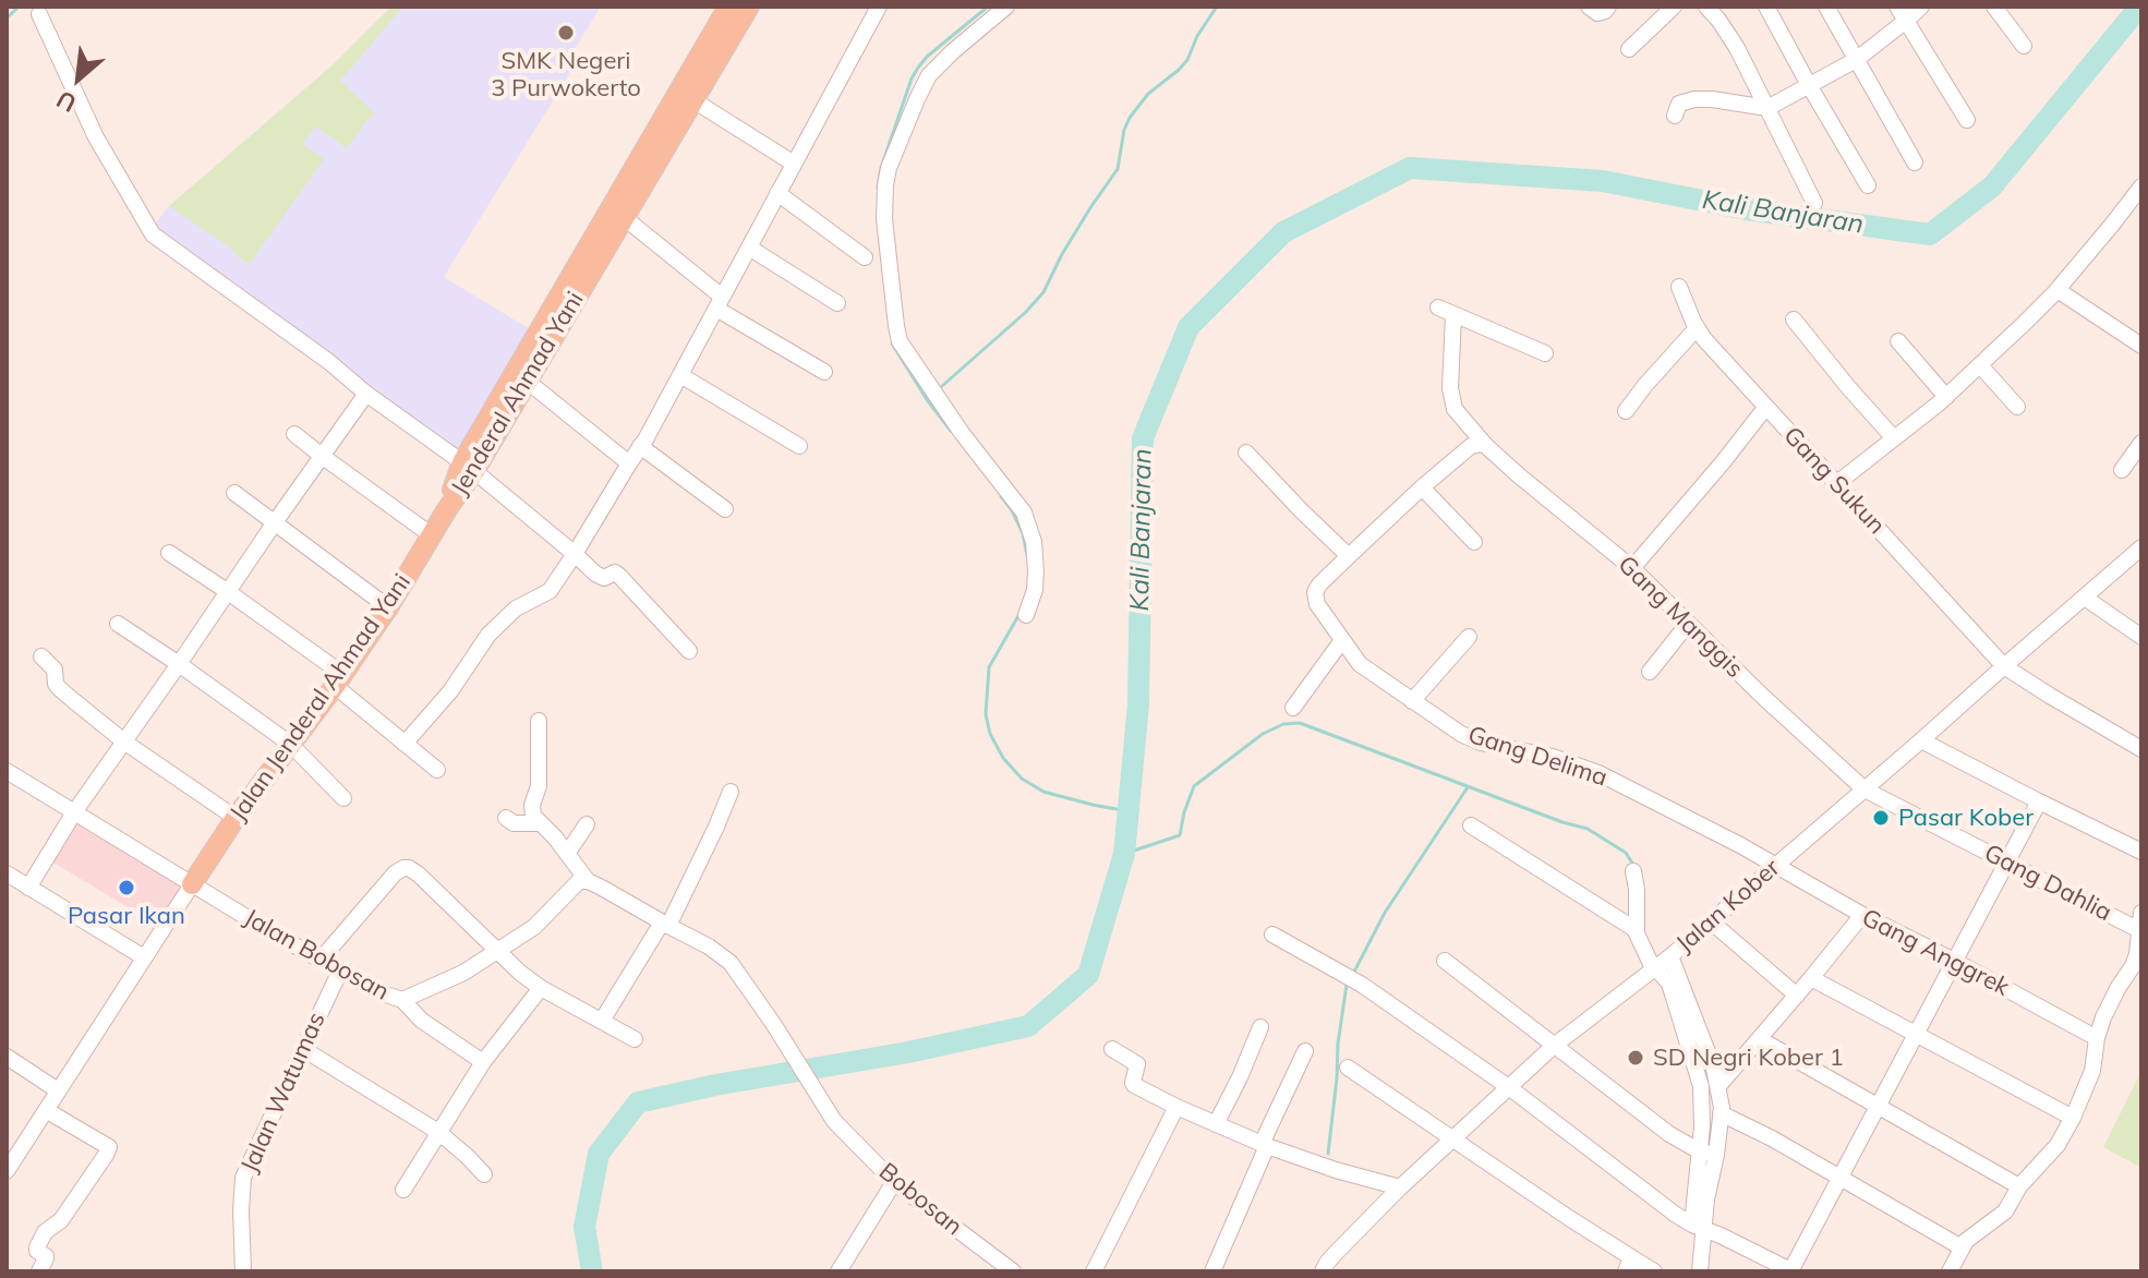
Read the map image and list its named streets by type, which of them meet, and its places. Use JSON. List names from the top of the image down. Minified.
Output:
{"streets":{"main road":["Jenderal Ahmad Yani","Jalan Jenderal Ahmad Yani"],"street":["Gang Sukun","Gang Manggis","Gang Delima","Gang Dahlia","Jalan Kober","Gang Anggrek","Jalan Bobosan","Jalan Watumas","Bobosan"]},"crossings":[["Jenderal Ahmad Yani","Jalan Jenderal Ahmad Yani"],["Gang Sukun","Jalan Kober"],["Gang Manggis","Gang Delima"],["Gang Manggis","Gang Dahlia"],["Gang Manggis","Jalan Kober"],["Jalan Jenderal Ahmad Yani","Jalan Bobosan"],["Gang Delima","Jalan Kober"],["Gang Delima","Gang Anggrek"],["Gang Dahlia","Jalan Kober"],["Jalan Kober","Gang Anggrek"],["Jalan Bobosan","Jalan Watumas"]],"water":["Kali Banjaran"],"places":["SMK Negeri 3 Purwokerto","Pasar Kober","Pasar Ikan","SD Negri Kober 1"],"north":"bottom left"}
